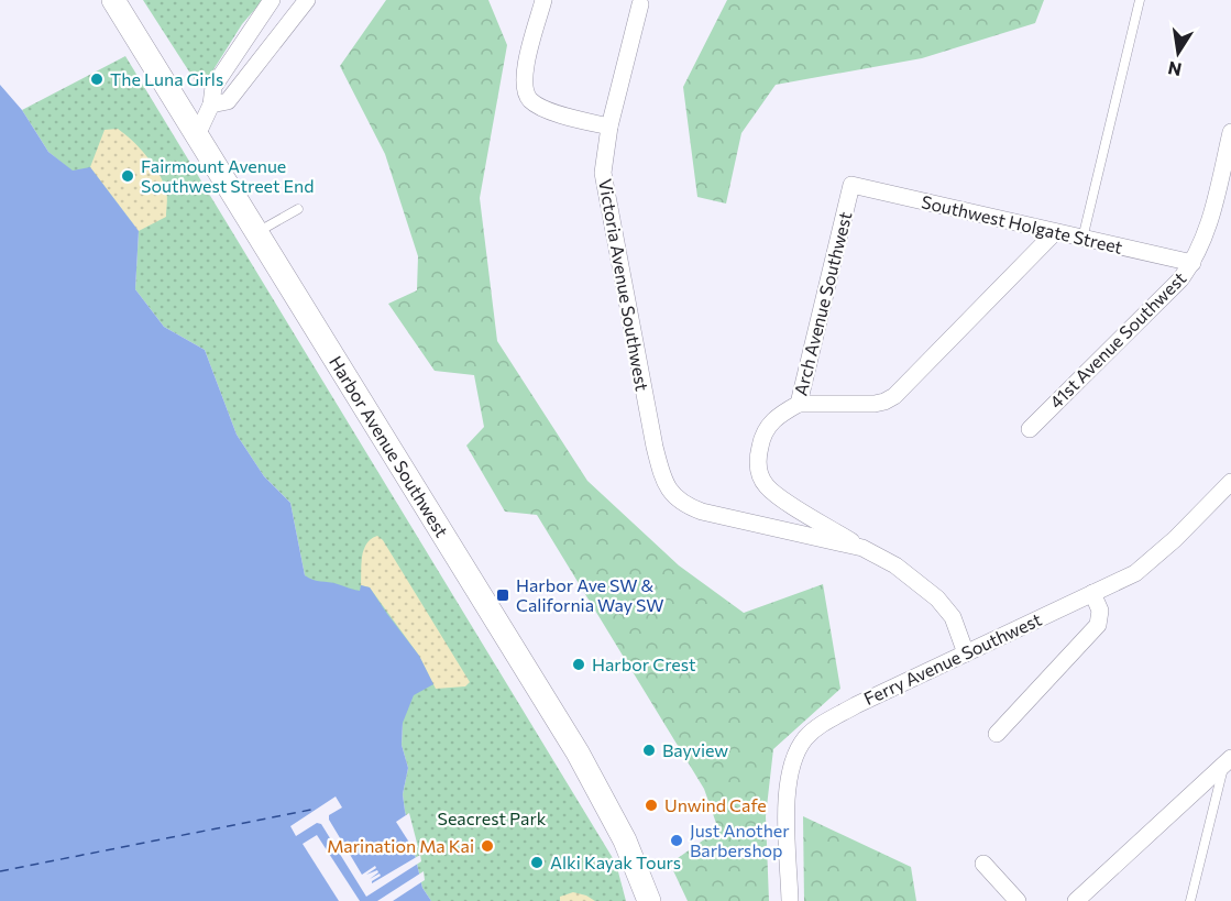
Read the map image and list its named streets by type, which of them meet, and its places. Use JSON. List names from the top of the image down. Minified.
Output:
{"streets":{"main road":["Harbor Avenue Southwest"],"street":["Southwest Holgate Street","Victoria Avenue Southwest","Arch Avenue Southwest","41st Avenue Southwest","Ferry Avenue Southwest"]},"crossings":[["Southwest Holgate Street","Arch Avenue Southwest"],["Southwest Holgate Street","41st Avenue Southwest"],["Victoria Avenue Southwest","Arch Avenue Southwest"]],"parks":["Seacrest Park"],"places":{"other":["The Luna Girls","Fairmount Avenue Southwest Street End","Harbor Crest","Bayview","Unwind Cafe","Just Another Barbershop","Marination Ma Kai","Alki Kayak Tours"],"transit":["Harbor Ave SW & California Way SW"]},"north":"bottom"}
